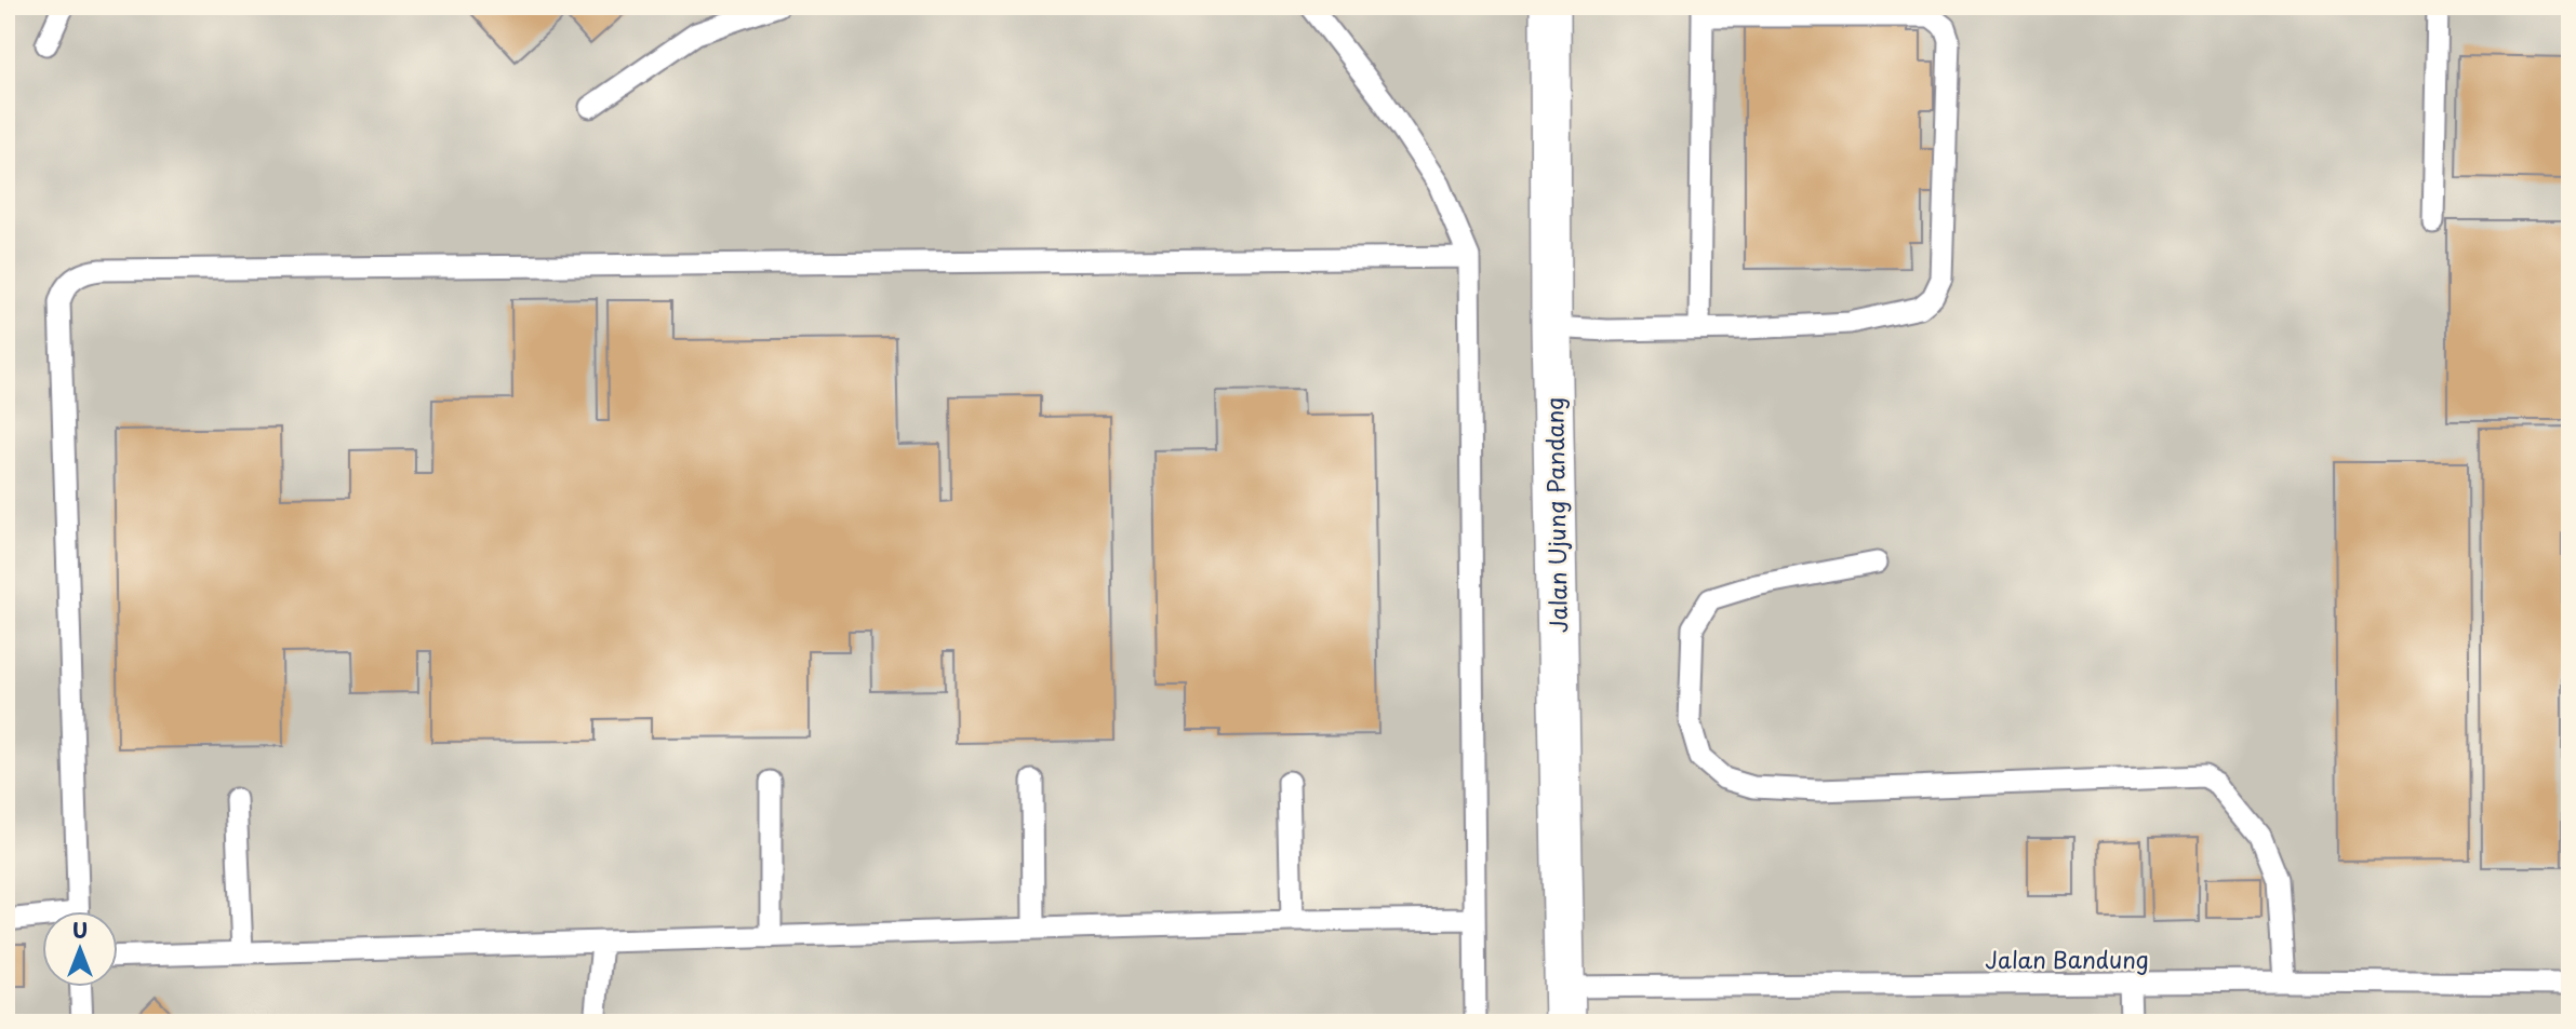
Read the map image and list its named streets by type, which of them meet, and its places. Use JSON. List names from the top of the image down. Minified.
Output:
{"streets":{"street":["Jalan Ujung Pandang"],"lane":["Jalan Bandung"]},"crossings":[["Jalan Ujung Pandang","Jalan Bandung"]],"north":"top"}
